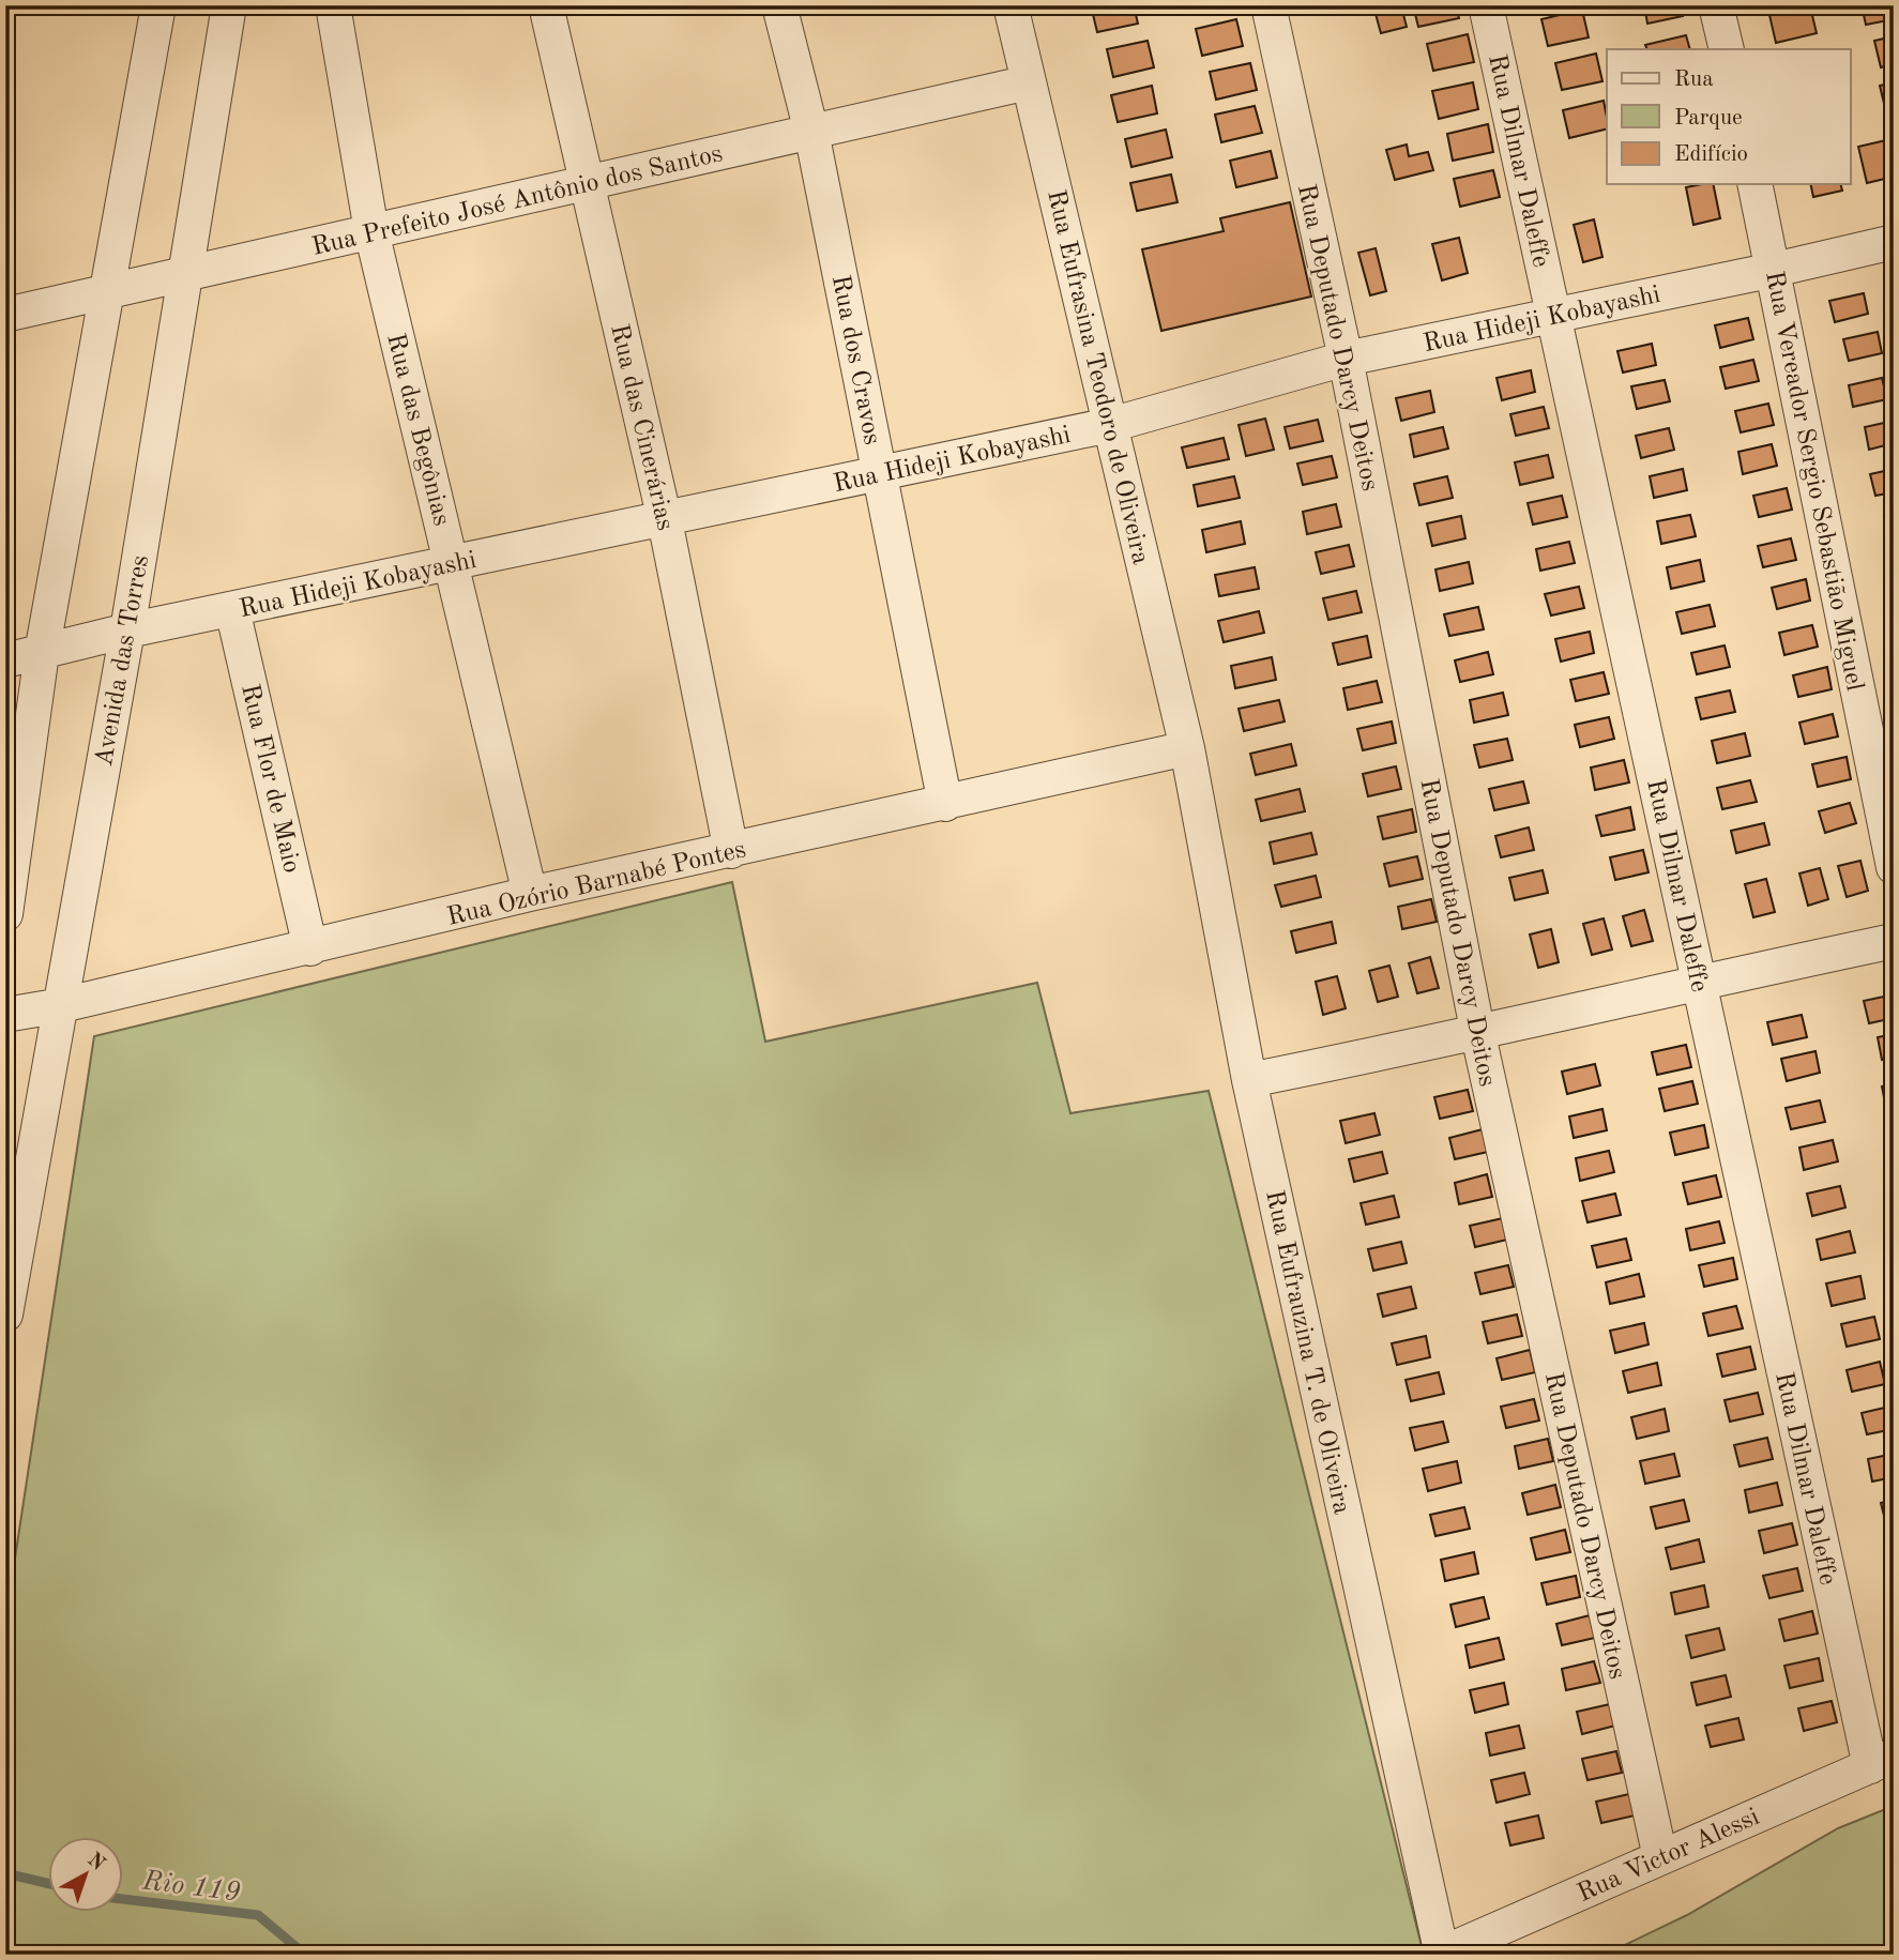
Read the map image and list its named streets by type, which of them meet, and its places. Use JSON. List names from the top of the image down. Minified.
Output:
{"streets":{"street":["Rua Dilmar Daleffe","Rua Prefeito José Antônio dos Santos","Rua Hideji Kobayashi","Rua Deputado Darcy Deitos","Rua dos Cravos","Rua Eufrasina Teodoro de Oliveira","Rua das Cinerárias","Rua das Begônias","Rua Vereador Sergio Sebastião Miguel","Avenida das Torres","Rua Flor de Maio","Rua Ozório Barnabé Pontes","Rua Eufrauzina T. de Oliveira","Rua Victor Alessi"]},"crossings":[["Rua Dilmar Daleffe","Rua Hideji Kobayashi"],["Rua Dilmar Daleffe","Rua Victor Alessi"],["Rua Prefeito José Antônio dos Santos","Rua dos Cravos"],["Rua Prefeito José Antônio dos Santos","Rua Eufrasina Teodoro de Oliveira"],["Rua Prefeito José Antônio dos Santos","Rua das Cinerárias"],["Rua Prefeito José Antônio dos Santos","Rua das Begônias"],["Rua Prefeito José Antônio dos Santos","Avenida das Torres"],["Rua Hideji Kobayashi","Rua Deputado Darcy Deitos"],["Rua Hideji Kobayashi","Rua dos Cravos"],["Rua Hideji Kobayashi","Rua Eufrasina Teodoro de Oliveira"],["Rua Hideji Kobayashi","Rua das Cinerárias"],["Rua Hideji Kobayashi","Rua das Begônias"],["Rua Hideji Kobayashi","Rua Vereador Sergio Sebastião Miguel"],["Rua Hideji Kobayashi","Avenida das Torres"],["Rua Hideji Kobayashi","Rua Flor de Maio"],["Rua Deputado Darcy Deitos","Rua Victor Alessi"],["Rua dos Cravos","Rua Ozório Barnabé Pontes"],["Rua Eufrasina Teodoro de Oliveira","Rua Ozório Barnabé Pontes"],["Rua Eufrasina Teodoro de Oliveira","Rua Eufrauzina T. de Oliveira"],["Rua das Cinerárias","Rua Ozório Barnabé Pontes"],["Rua das Begônias","Rua Ozório Barnabé Pontes"],["Avenida das Torres","Rua Ozório Barnabé Pontes"],["Rua Flor de Maio","Rua Ozório Barnabé Pontes"],["Rua Ozório Barnabé Pontes","Rua Eufrauzina T. de Oliveira"],["Rua Eufrauzina T. de Oliveira","Rua Victor Alessi"]],"water":["Rio 119"],"legend":["Rua","Parque","Edifício"],"north":"top right"}
